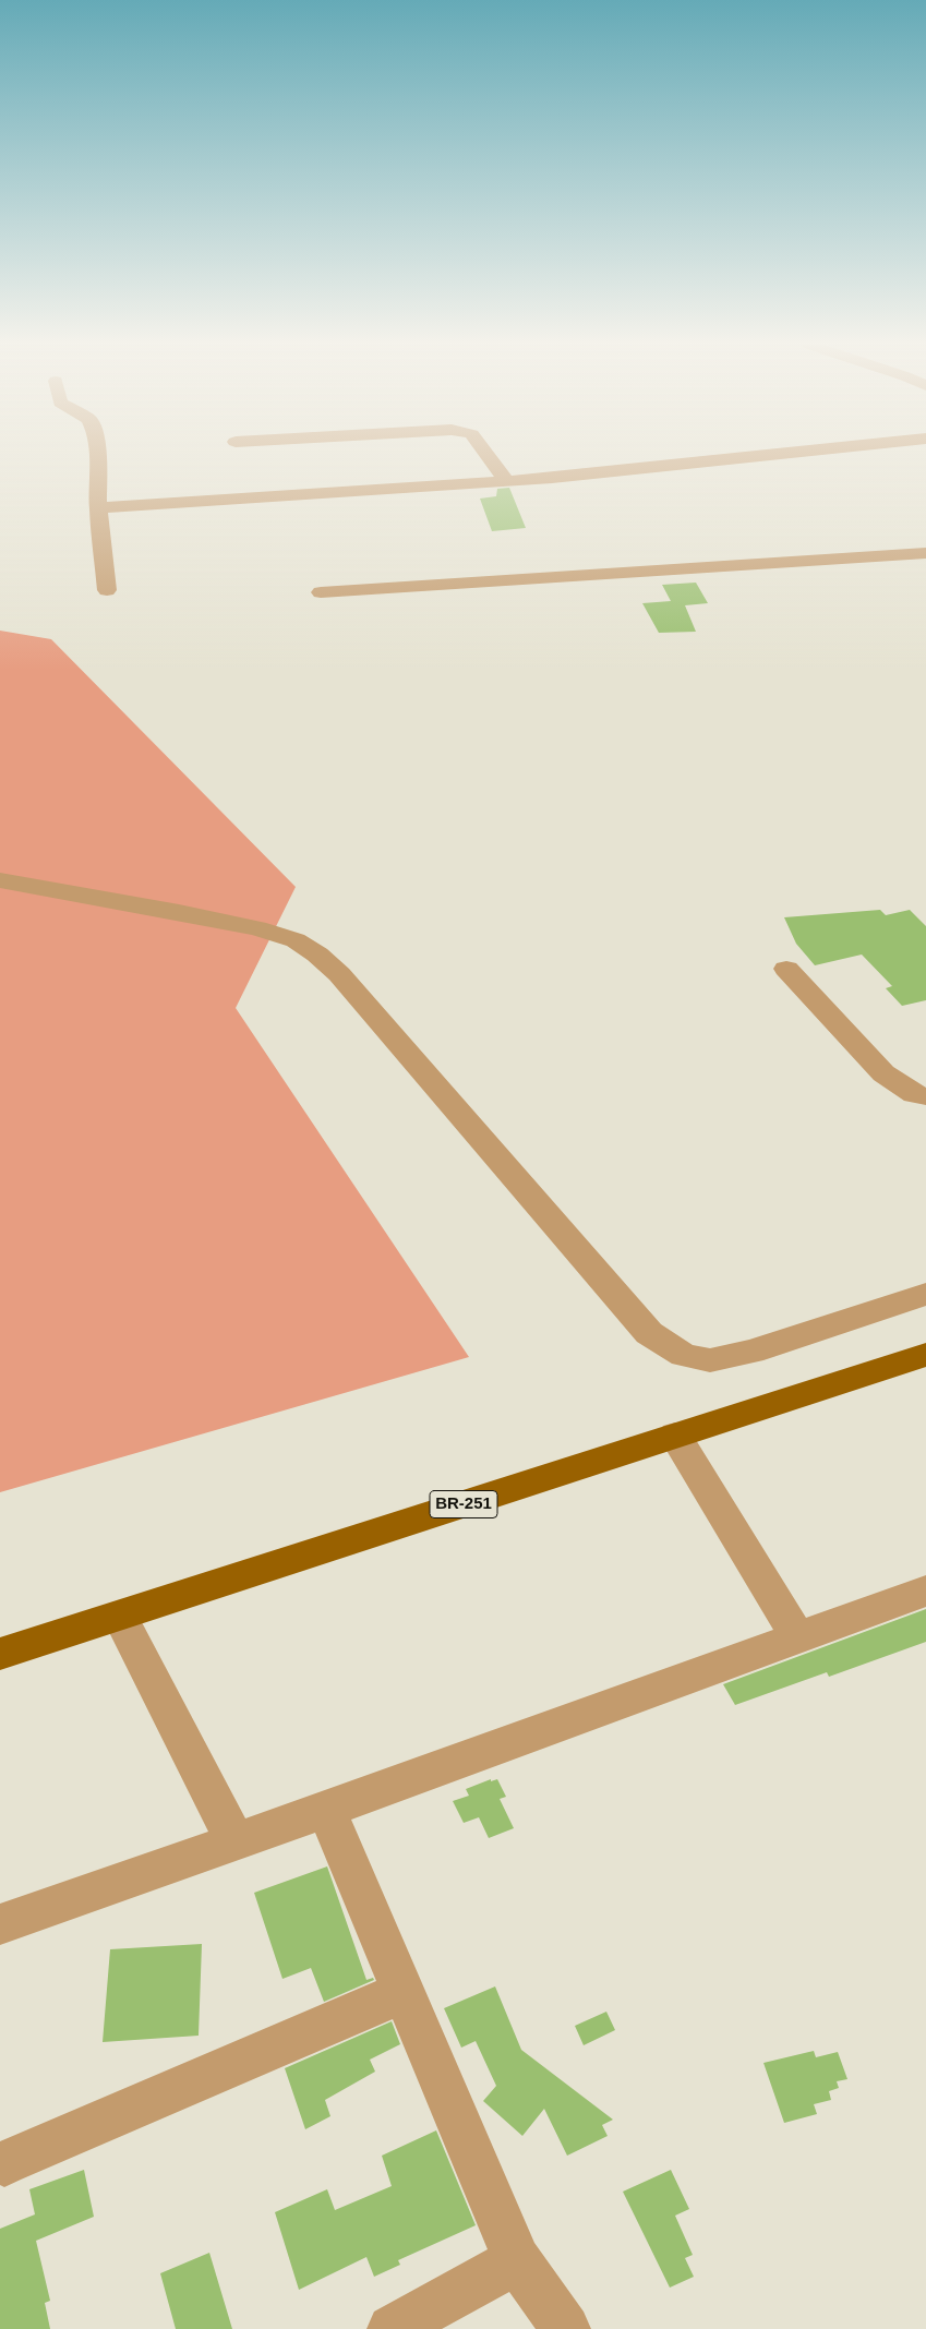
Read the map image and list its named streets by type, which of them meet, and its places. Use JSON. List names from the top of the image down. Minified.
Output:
{"streets":{"main road":["BR-251"]}}
